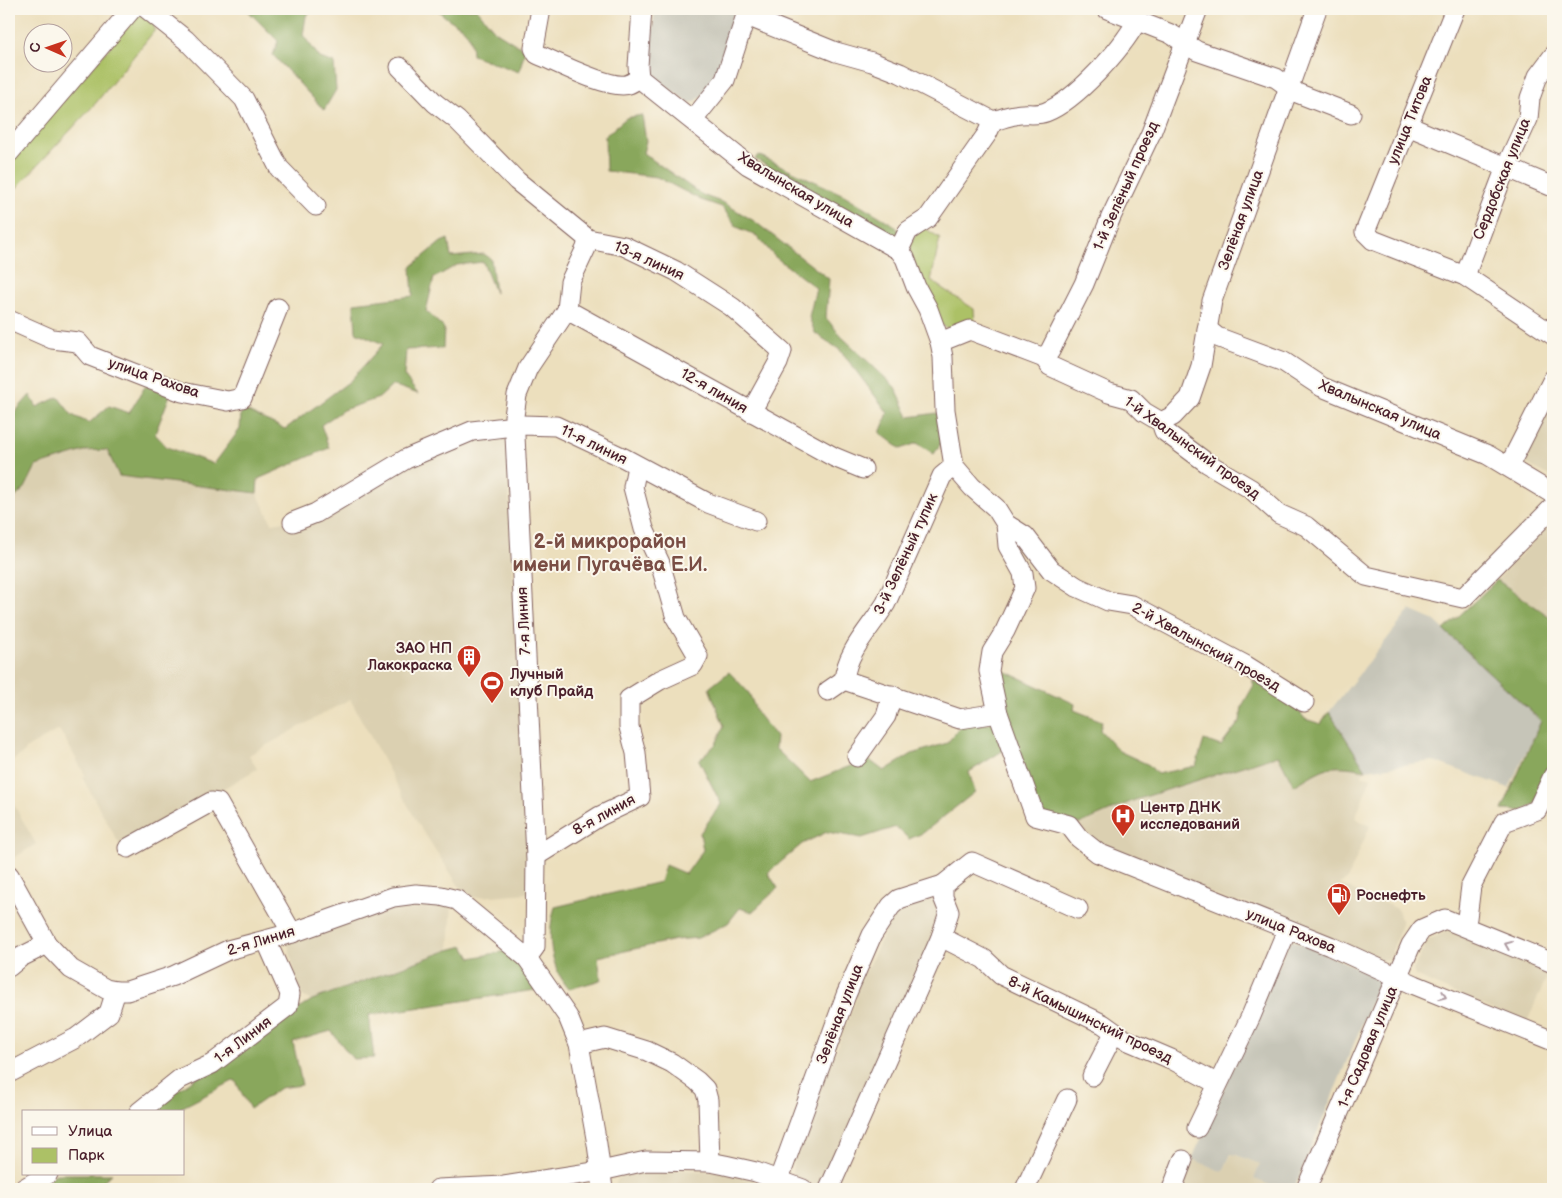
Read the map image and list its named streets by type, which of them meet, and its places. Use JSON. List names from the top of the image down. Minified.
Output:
{"streets":{"street":["улица Титова","Сердобская улица","1-й Зелёный проезд","Хвалынская улица","Зелёная улица","13-я линия","улица Рахова","12-я линия","11-я линия","1-й Хвалынский проезд","3-й Зелёный тупик","7-я Линия","2-й Хвалынский проезд","8-я линия","2-я Линия","8-й Камышинский проезд","1-я Линия","1-я Садовая улица"]},"crossings":[["улица Титова","Сердобская улица"],["1-й Зелёный проезд","1-й Хвалынский проезд"],["Хвалынская улица","Зелёная улица"],["Зелёная улица","1-й Хвалынский проезд"],["13-я линия","12-я линия"],["13-я линия","7-я Линия"],["улица Рахова","1-я Садовая улица"],["12-я линия","7-я Линия"],["11-я линия","7-я Линия"],["11-я линия","8-я линия"],["3-й Зелёный тупик","2-й Хвалынский проезд"],["7-я Линия","8-я линия"],["7-я Линия","2-я Линия"],["2-я Линия","1-я Линия"]],"districts":["2-й микрорайон имени Пугачёва Е.И."],"places":{"building":["ЗАО НП Лакокраска"],"sports":["Лучный клуб Прайд"],"hospital":["Центр ДНК исследований"],"fuel station":["Роснефть"]},"legend":["Улица","Парк"],"north":"left"}
